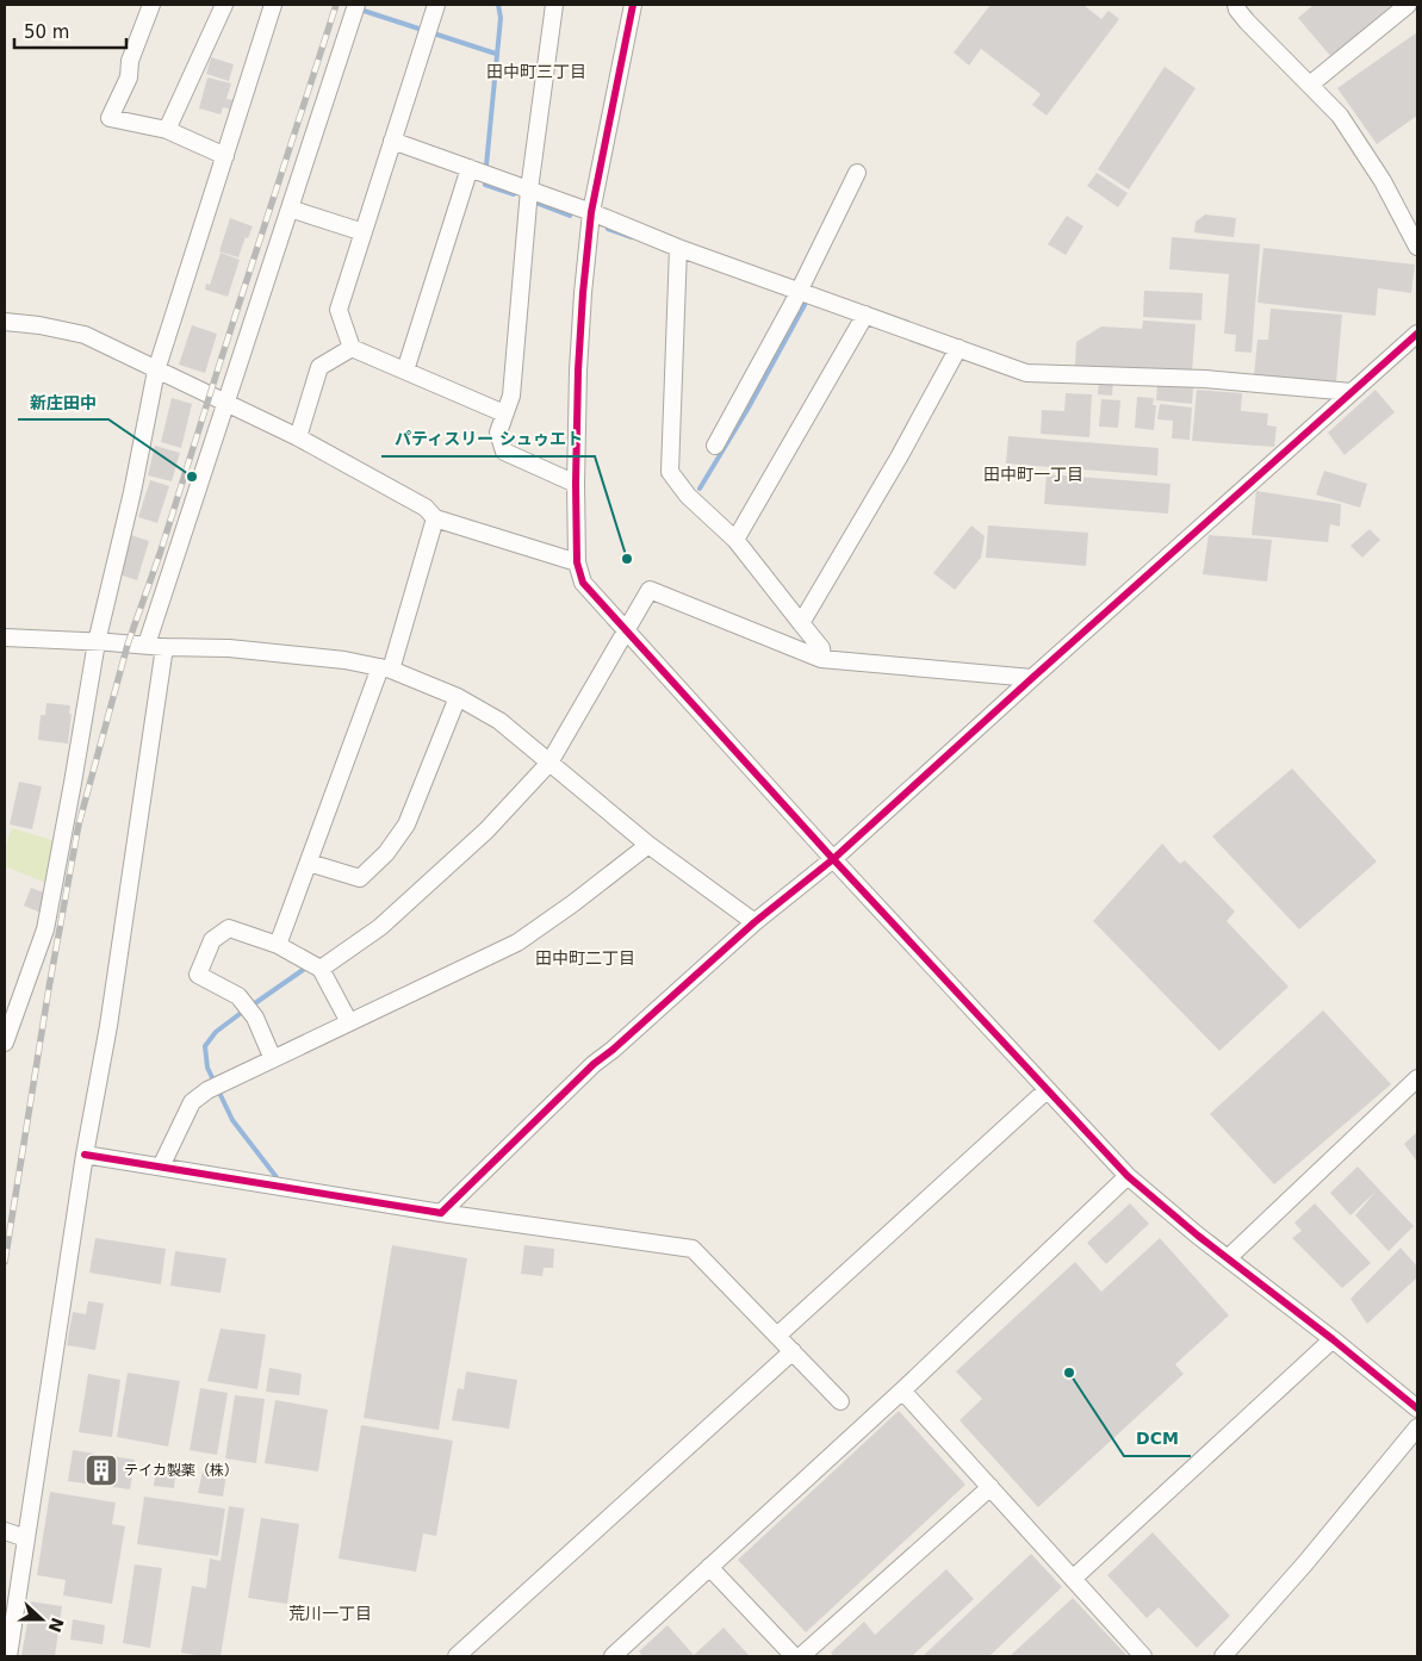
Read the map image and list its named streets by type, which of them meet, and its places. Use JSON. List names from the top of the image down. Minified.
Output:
{"districts":["田中町三丁目","田中町一丁目","田中町二丁目","荒川一丁目"],"places":{"other":["新庄田中","パティスリー シュゥエト","DCM"],"building":["テイカ製薬（株）"]},"scale_bar":"50 m","north":"right"}
